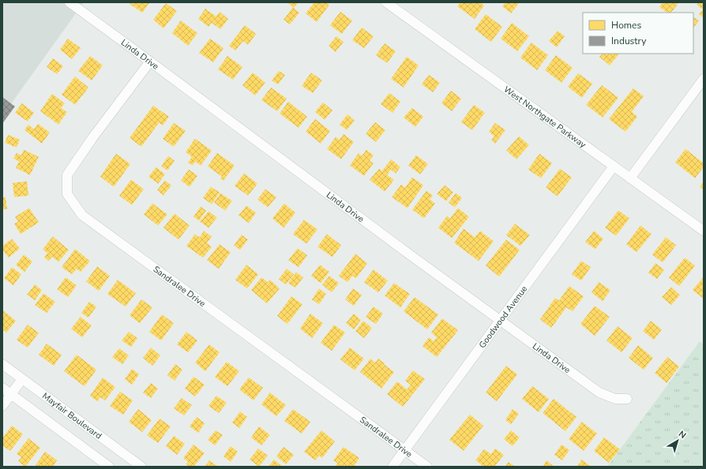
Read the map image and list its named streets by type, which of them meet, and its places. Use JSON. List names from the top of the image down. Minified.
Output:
{"streets":{"street":["Linda Drive","West Northgate Parkway","Sandralee Drive","Goodwood Avenue","Mayfair Boulevard"]},"crossings":[["Linda Drive","Sandralee Drive"],["Linda Drive","Goodwood Avenue"],["West Northgate Parkway","Goodwood Avenue"],["Sandralee Drive","Goodwood Avenue"]],"legend":["Homes","Industry"],"north":"top right"}
